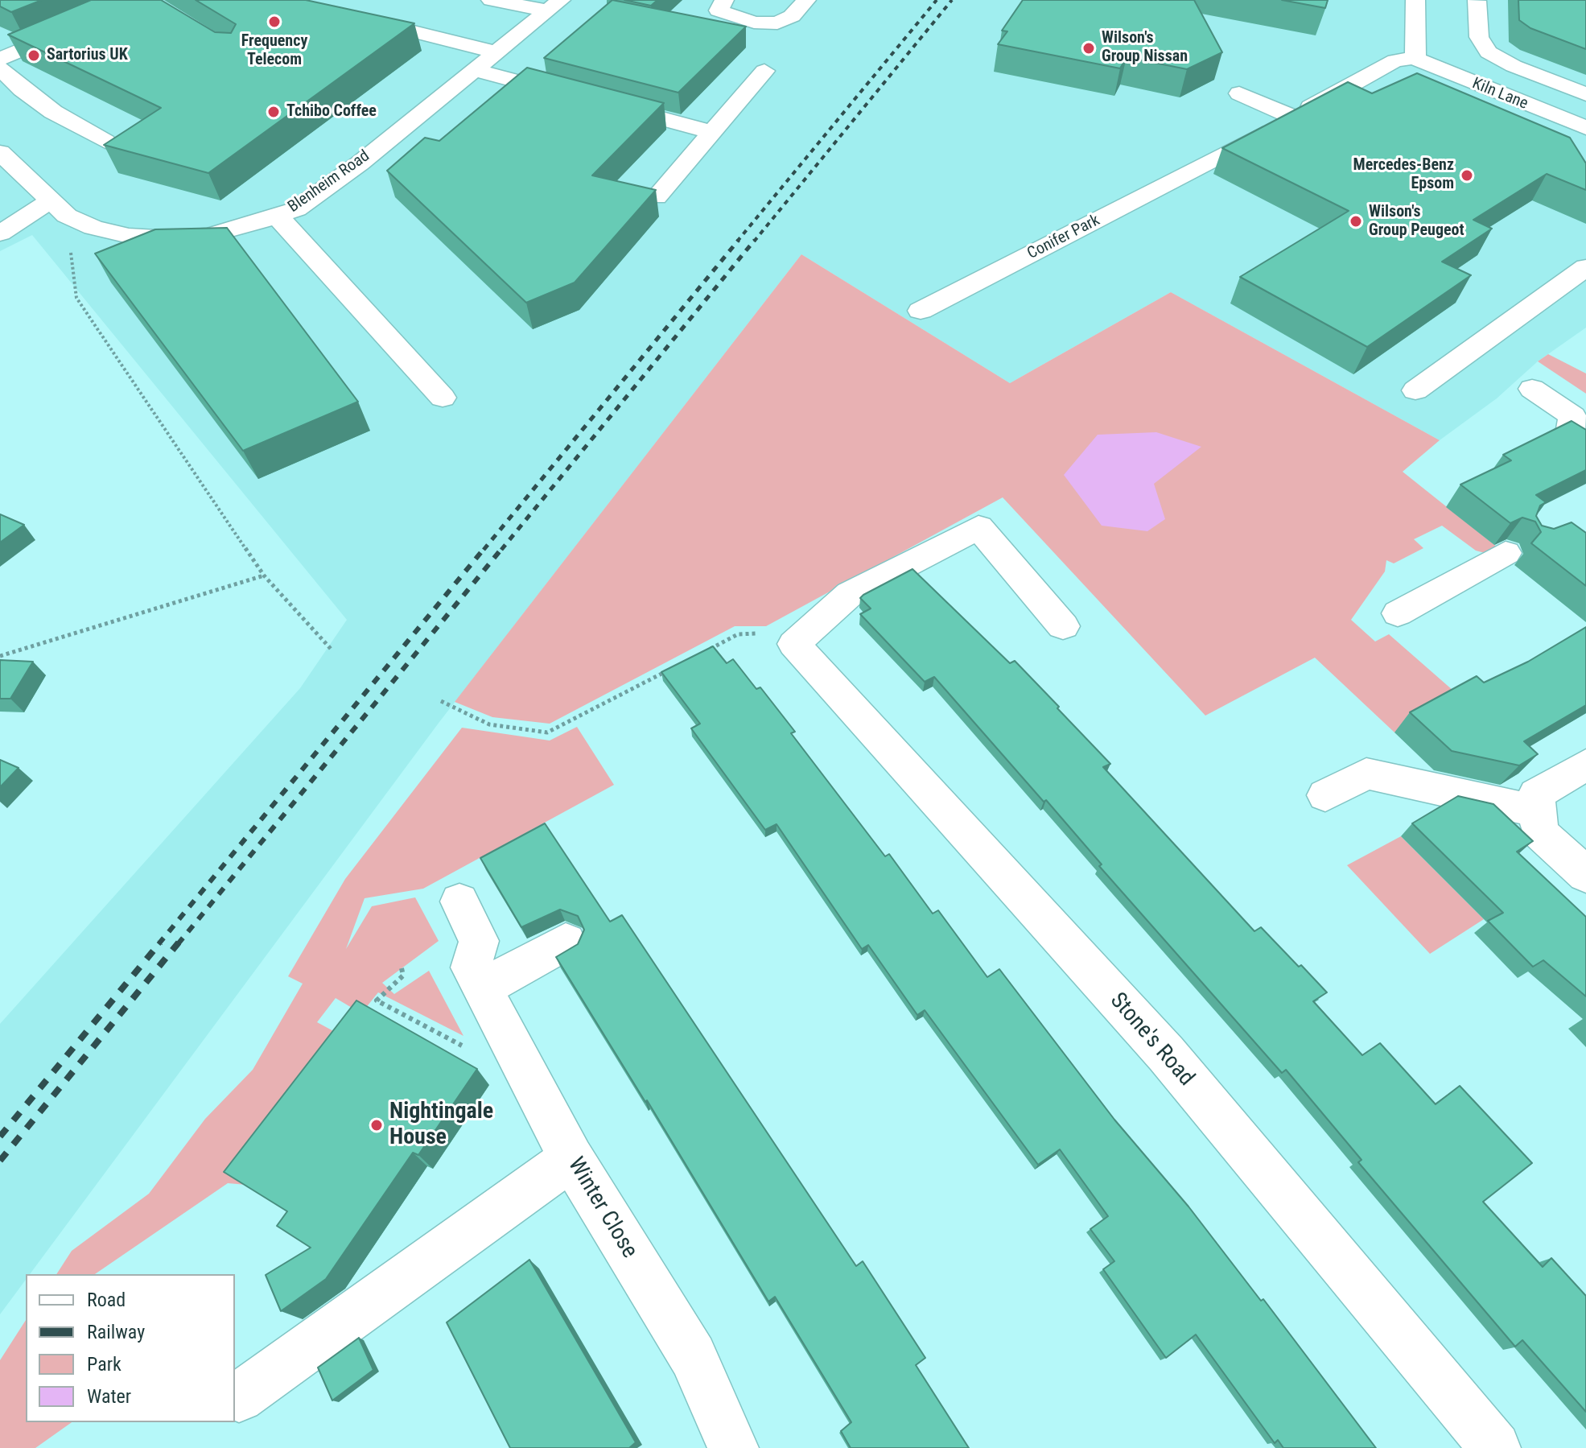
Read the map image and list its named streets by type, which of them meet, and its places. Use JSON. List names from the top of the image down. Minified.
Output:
{"streets":{"street":["Kiln Lane","Blenheim Road","Conifer Park","Stone's Road","Winter Close"]},"places":["Frequency Telecom","Wilson's Group Nissan","Sartorius UK","Tchibo Coffee","Mercedes-Benz Epsom","Wilson's Group Peugeot","Nightingale House"],"legend":["Road","Railway","Park","Water"]}
